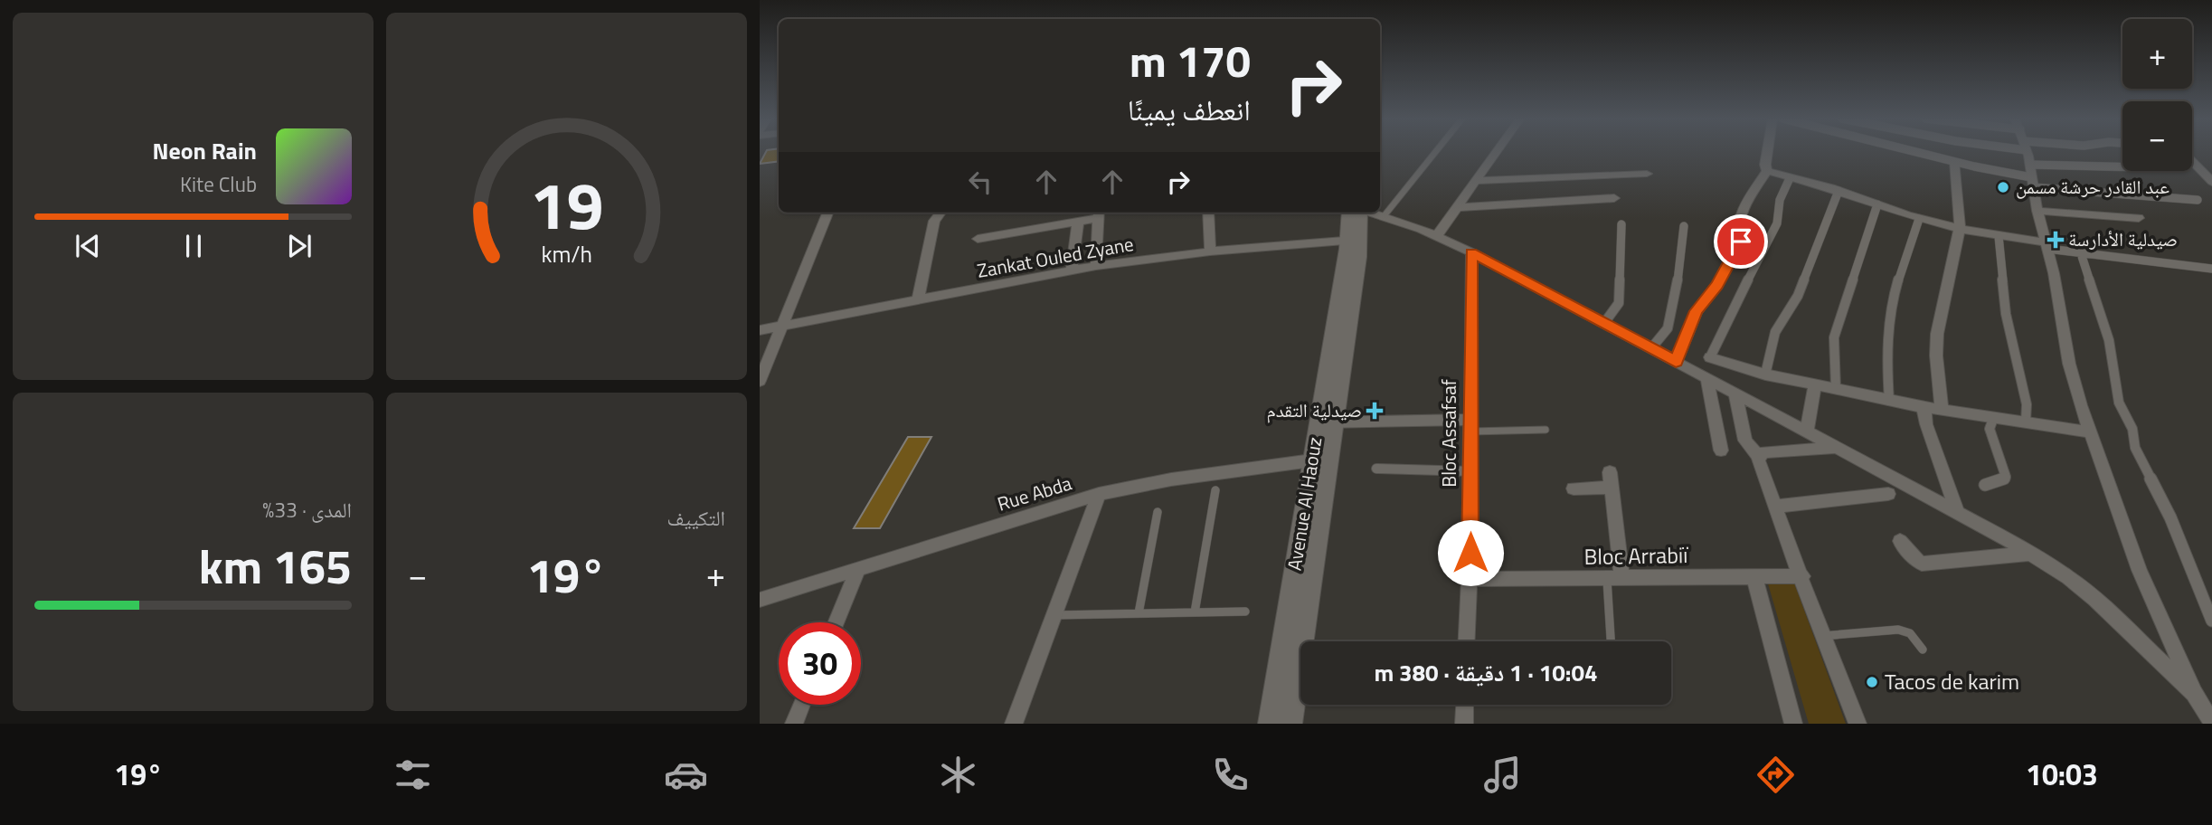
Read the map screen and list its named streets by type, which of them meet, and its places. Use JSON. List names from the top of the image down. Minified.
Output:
{"streets":{"main road":["Avenue Al Haouz"],"street":["Zankat Ouled Zyane","Bloc Assafsaf","Rue Abda","Bloc Arrabiï"]},"crossings":[["Zankat Ouled Zyane","Avenue Al Haouz"],["Bloc Assafsaf","Bloc Arrabiï"],["Rue Abda","Avenue Al Haouz"]],"places":{"other":["عبد القادر حرشة مسمن","Tacos de karim"],"health":["صيدلية الأدارسة","صيدلية التقدم"]},"page":{"map_buttons":["+","−"],"turn":["170 m","انعطف يمينًا"],"song":["Neon Rain","Kite Club"],"tile":["التكييف",["المدى · 33%","165 km"]],"heat":["−","19°","+"],"limit":"30","trip":"10:04 · 1 دقيقة · 380 m","tabs":["10:03","19°"],"gauge":["19","km/h"]}}
